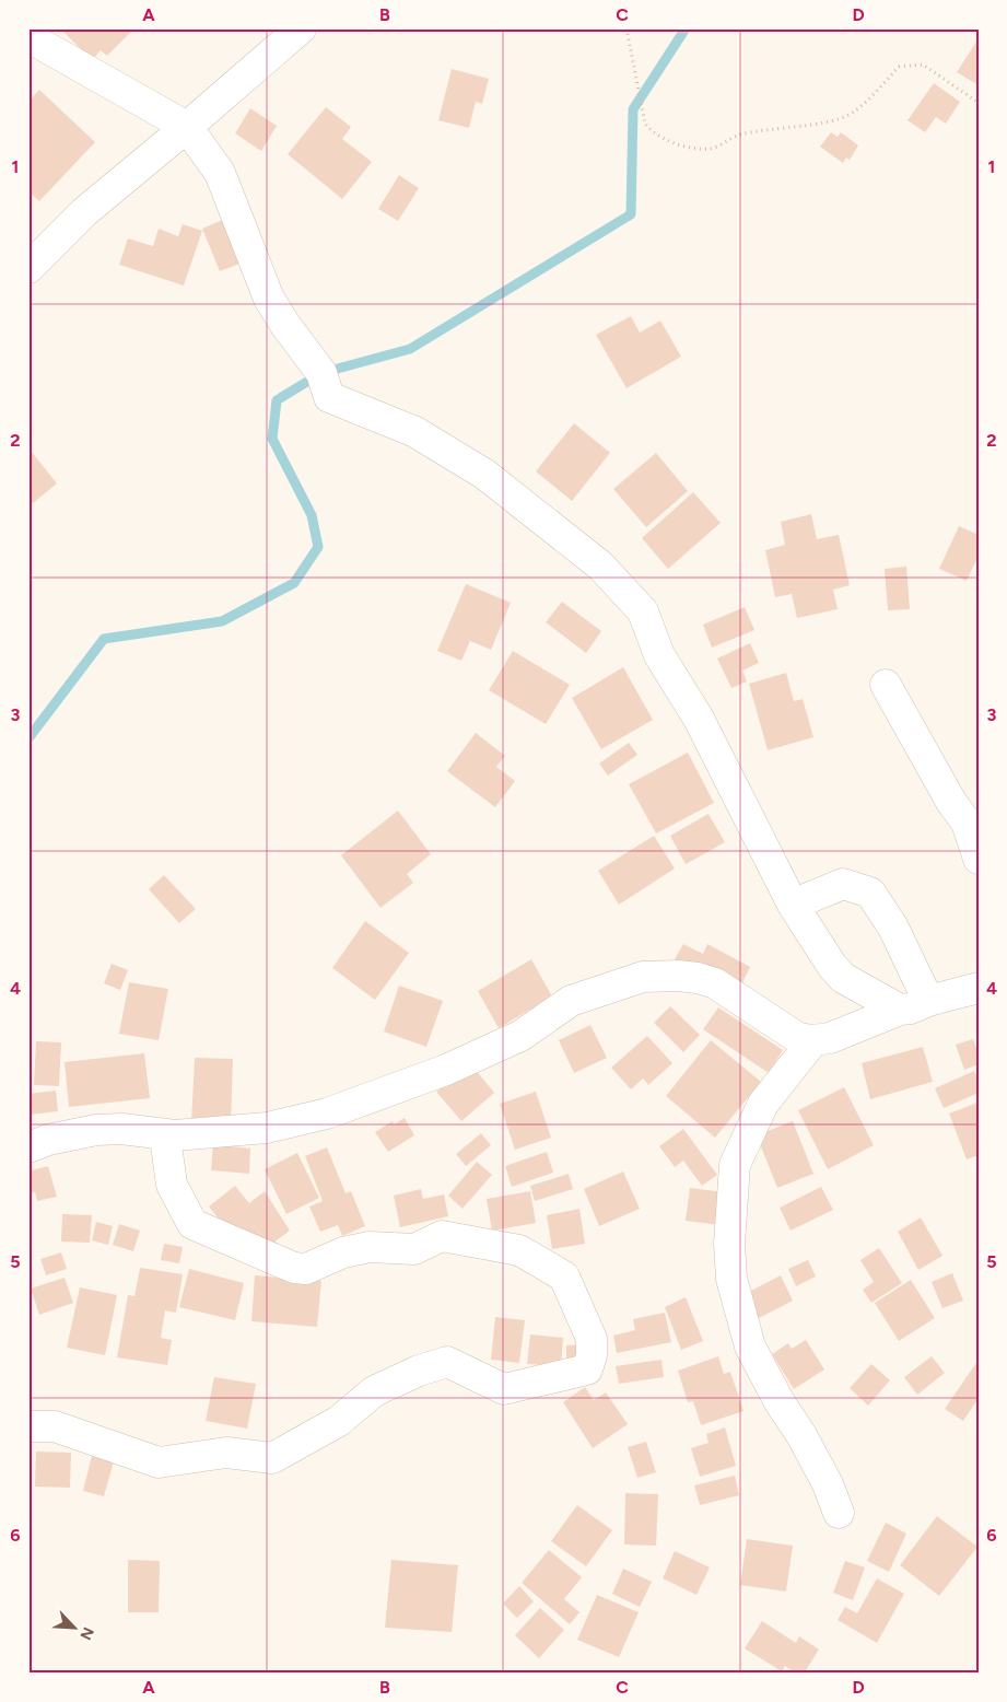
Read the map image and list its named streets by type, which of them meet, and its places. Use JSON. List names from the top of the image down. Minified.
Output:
{"north":"bottom right","grid":{"columns":["A","B","C","D"],"rows":["1","2","3","4","5","6"]}}
